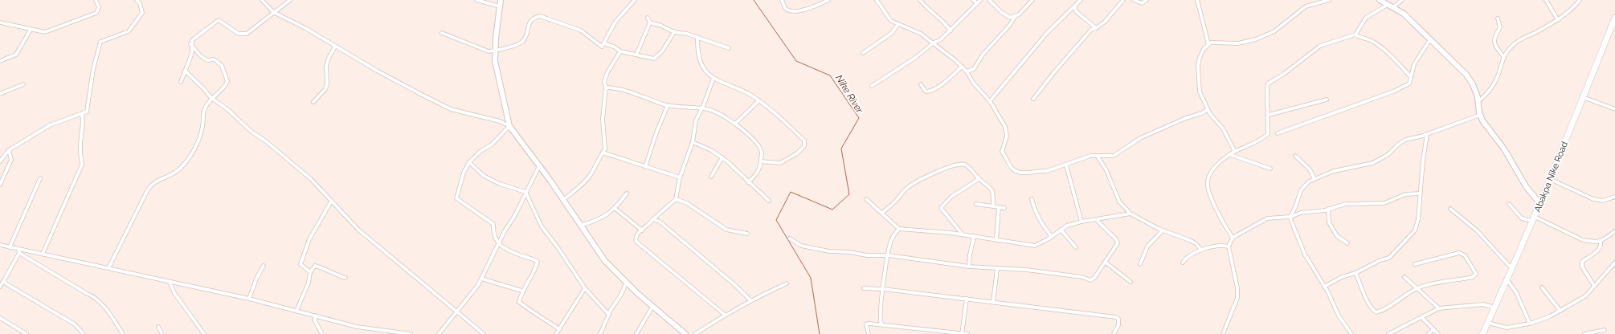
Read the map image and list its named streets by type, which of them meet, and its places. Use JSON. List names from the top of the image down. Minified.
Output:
{"streets":{"main road":["Abakpa Nike Road"]},"water":["Nike River"]}
